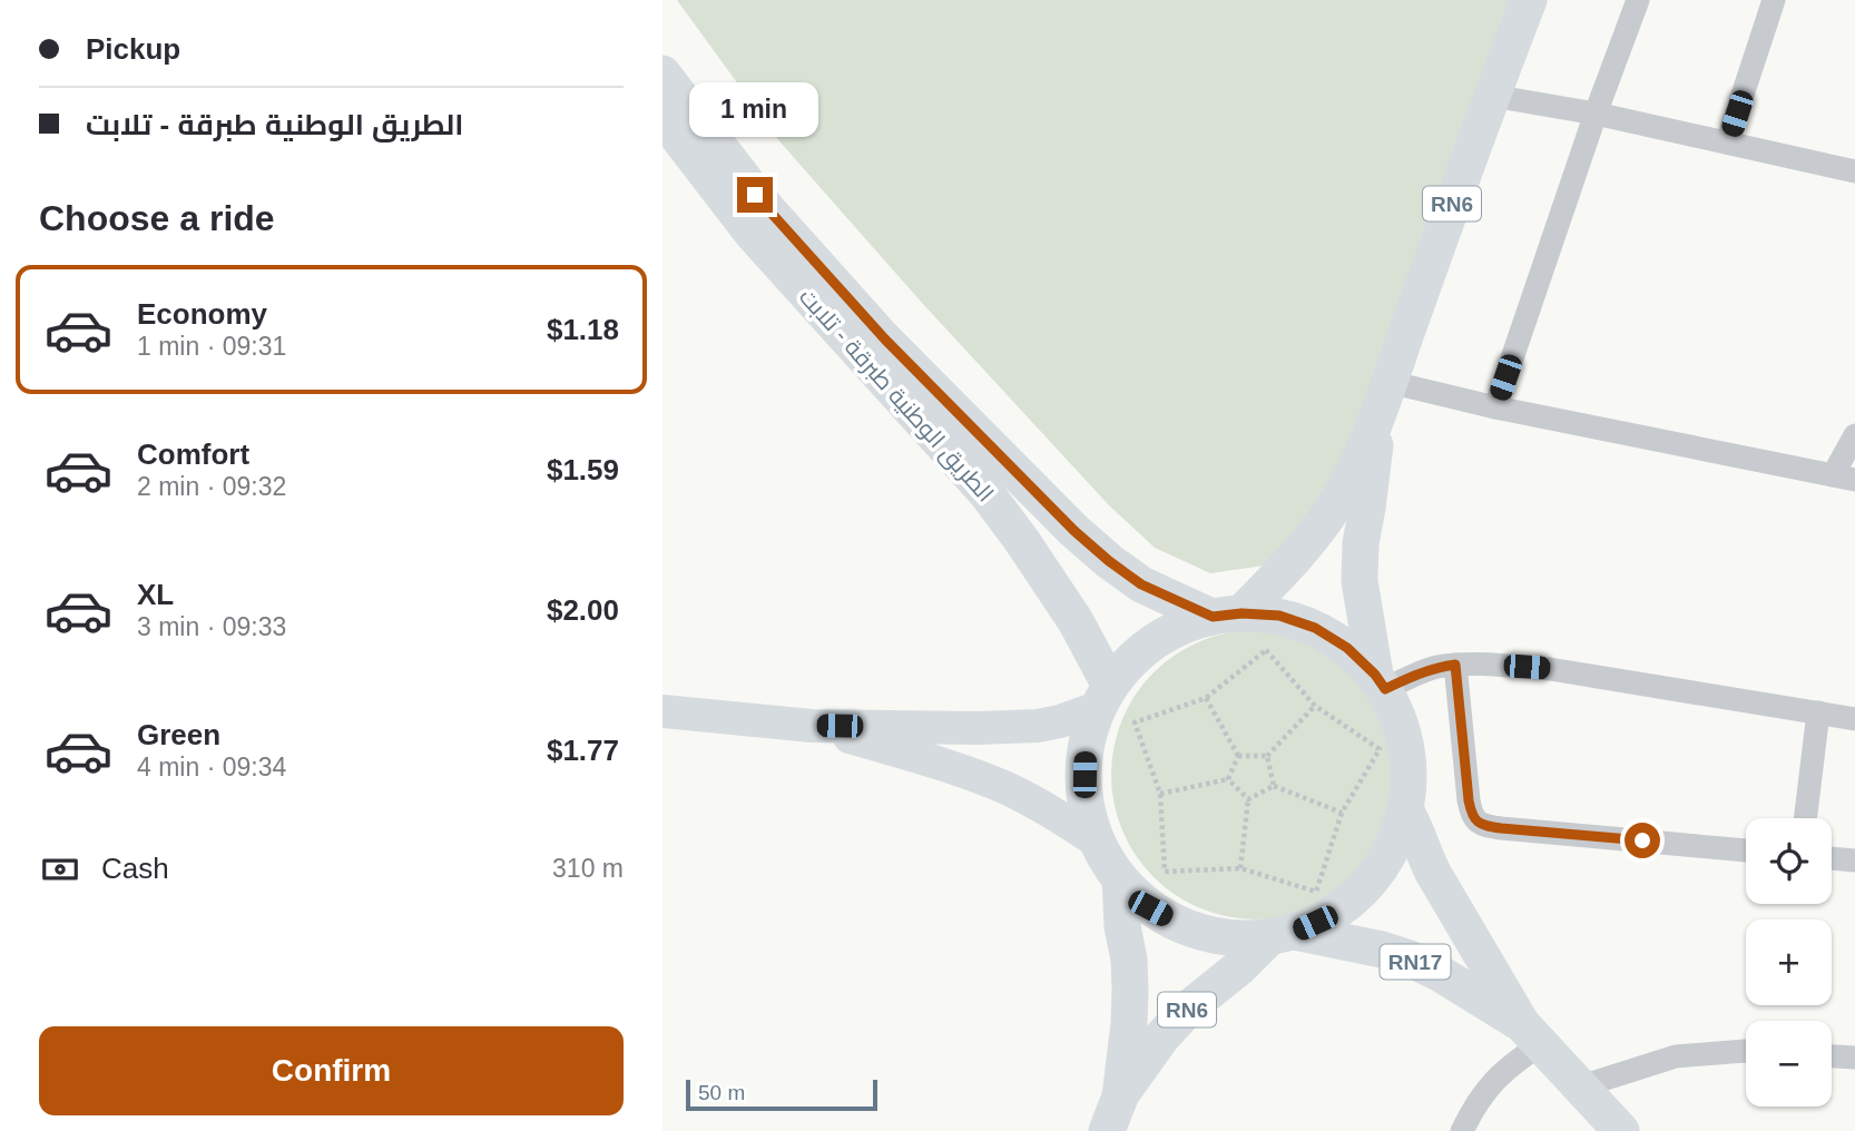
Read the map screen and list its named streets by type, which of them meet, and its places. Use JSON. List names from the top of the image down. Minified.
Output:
{"streets":{"main road":["RN6","الطريق الوطنية طبرقة - تلابت","RN17"]},"crossings":[["RN6","الطريق الوطنية طبرقة - تلابت"],["RN6","RN17"]],"scale_bar":"50 m","page":{"banner":["Pickup","الطريق الوطنية طبرقة - تلابت"],"bubble":"1 min","heading":"Choose a ride","list":[{"name":"Economy","note":"1 min · 09:31","value":"$1.18"},{"name":"Comfort","note":"2 min · 09:32","value":"$1.59"},{"name":"XL","note":"3 min · 09:33","value":"$2.00"},{"name":"Green","note":"4 min · 09:34","value":"$1.77"}],"map_buttons":["+","−"],"pay":["Cash","310 m"],"buttons":"Confirm","scale":"50 m"}}
